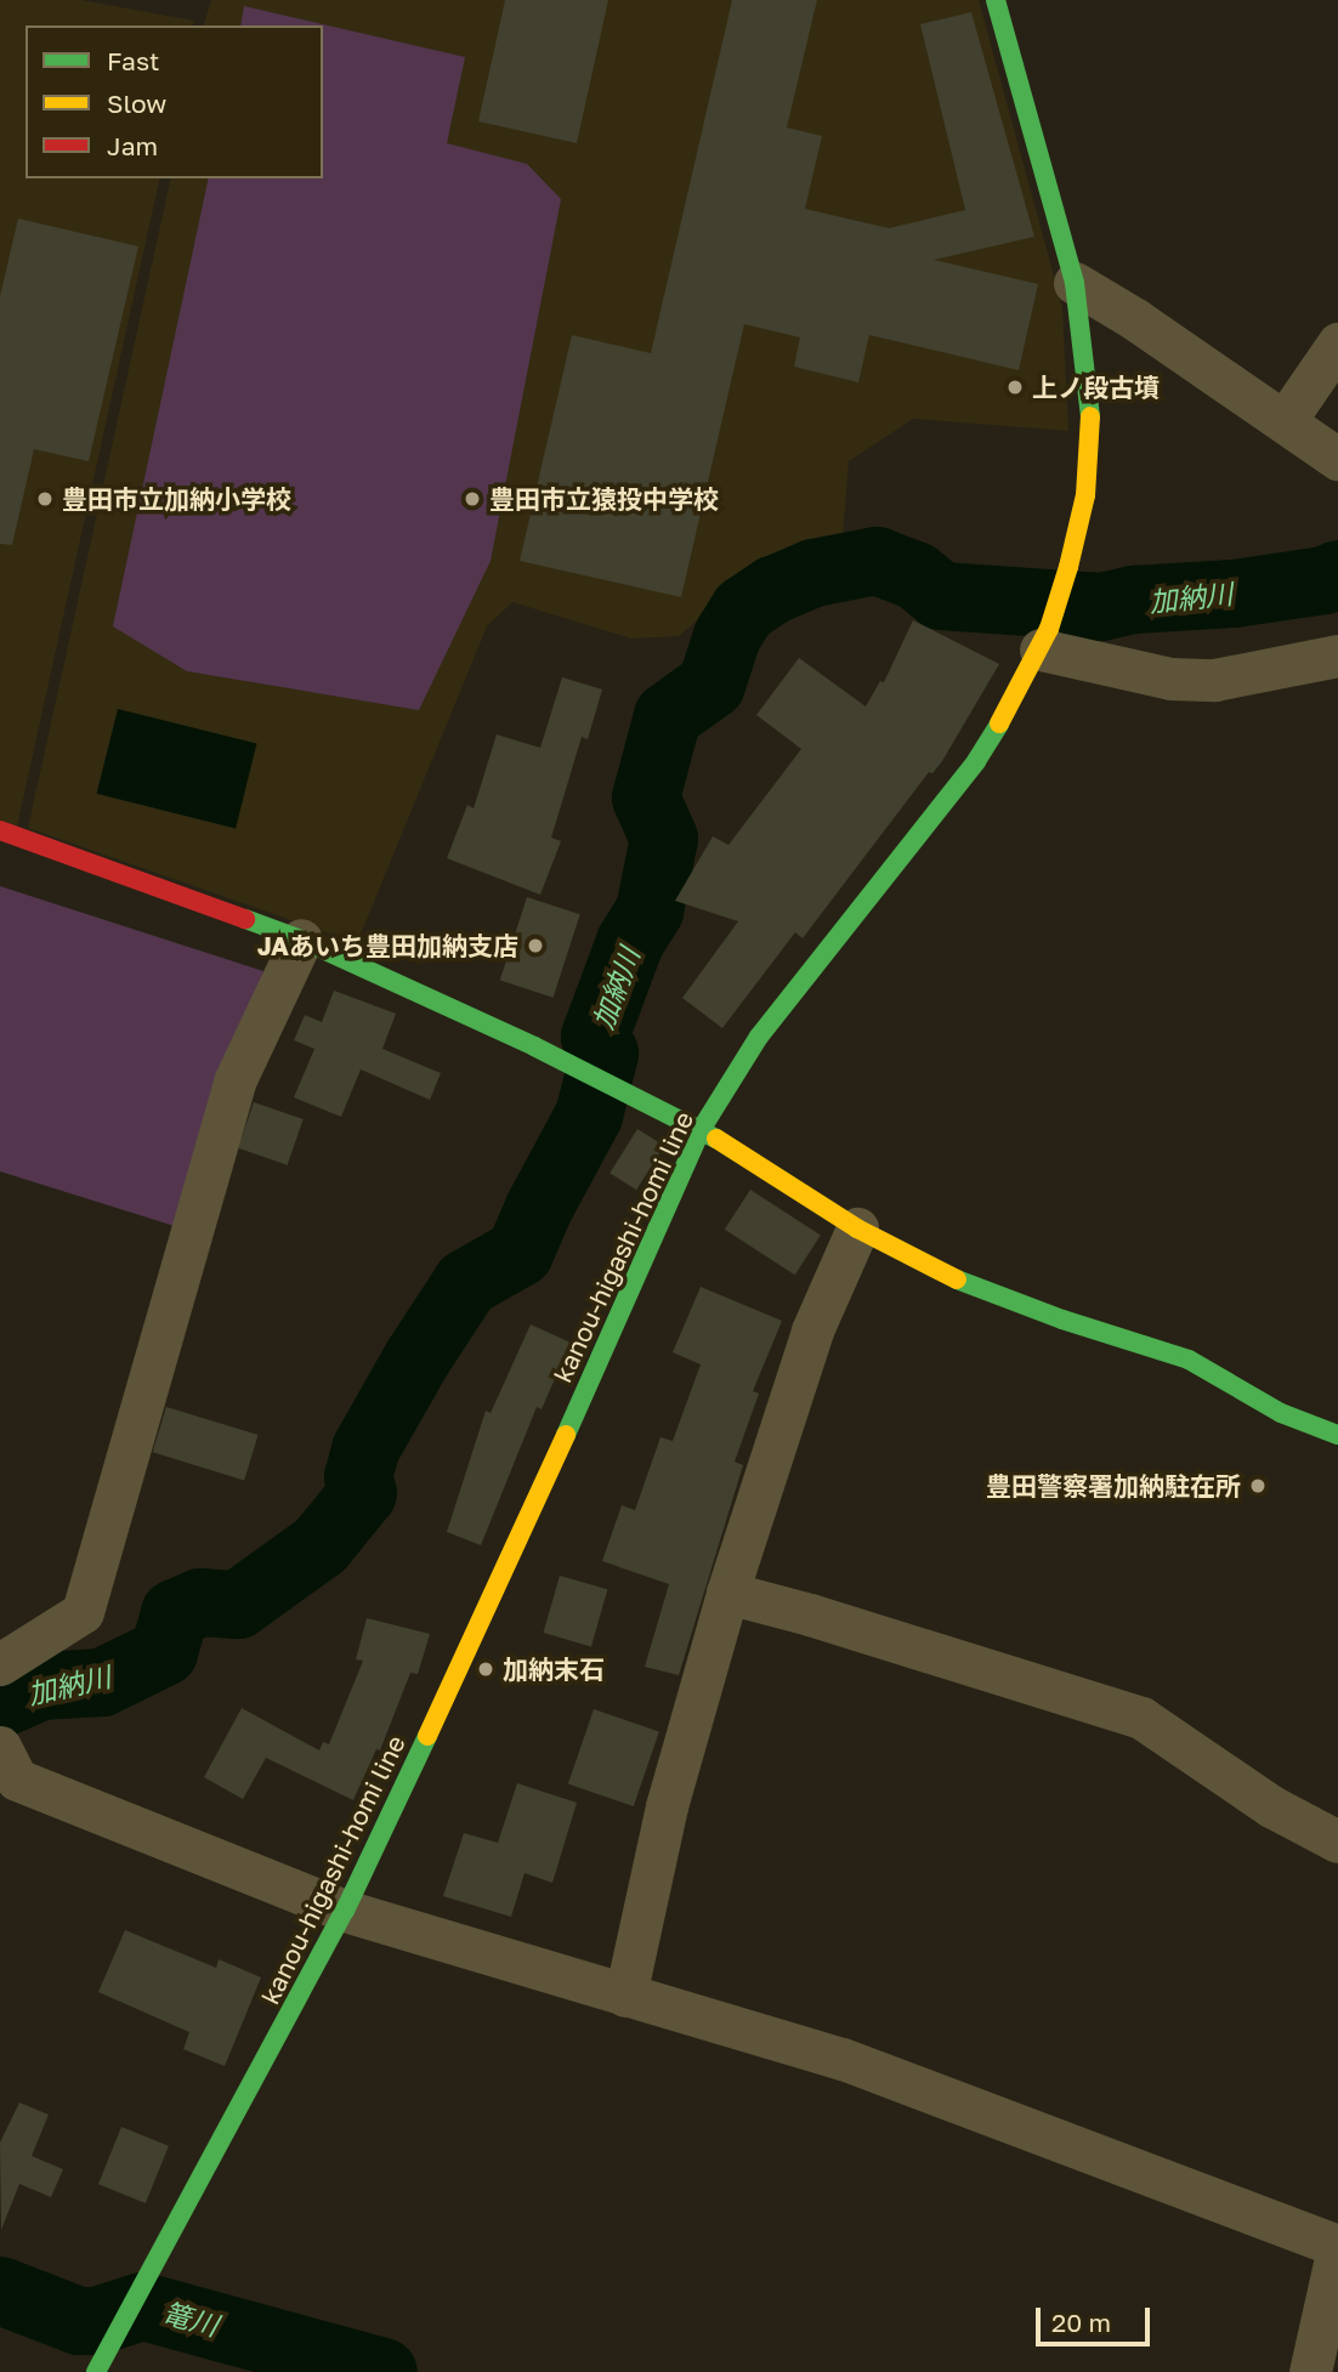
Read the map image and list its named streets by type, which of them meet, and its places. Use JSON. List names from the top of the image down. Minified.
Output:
{"streets":{"main road":["kanou-higashi-homi line"]},"water":["加納川","篭川"],"places":["上ノ段古墳","豊田市立加納小学校","豊田市立猿投中学校","JAあいち豊田加納支店","豊田警察署加納駐在所","加納末石"],"legend":["Fast","Slow","Jam"],"scale_bar":"20 m"}
